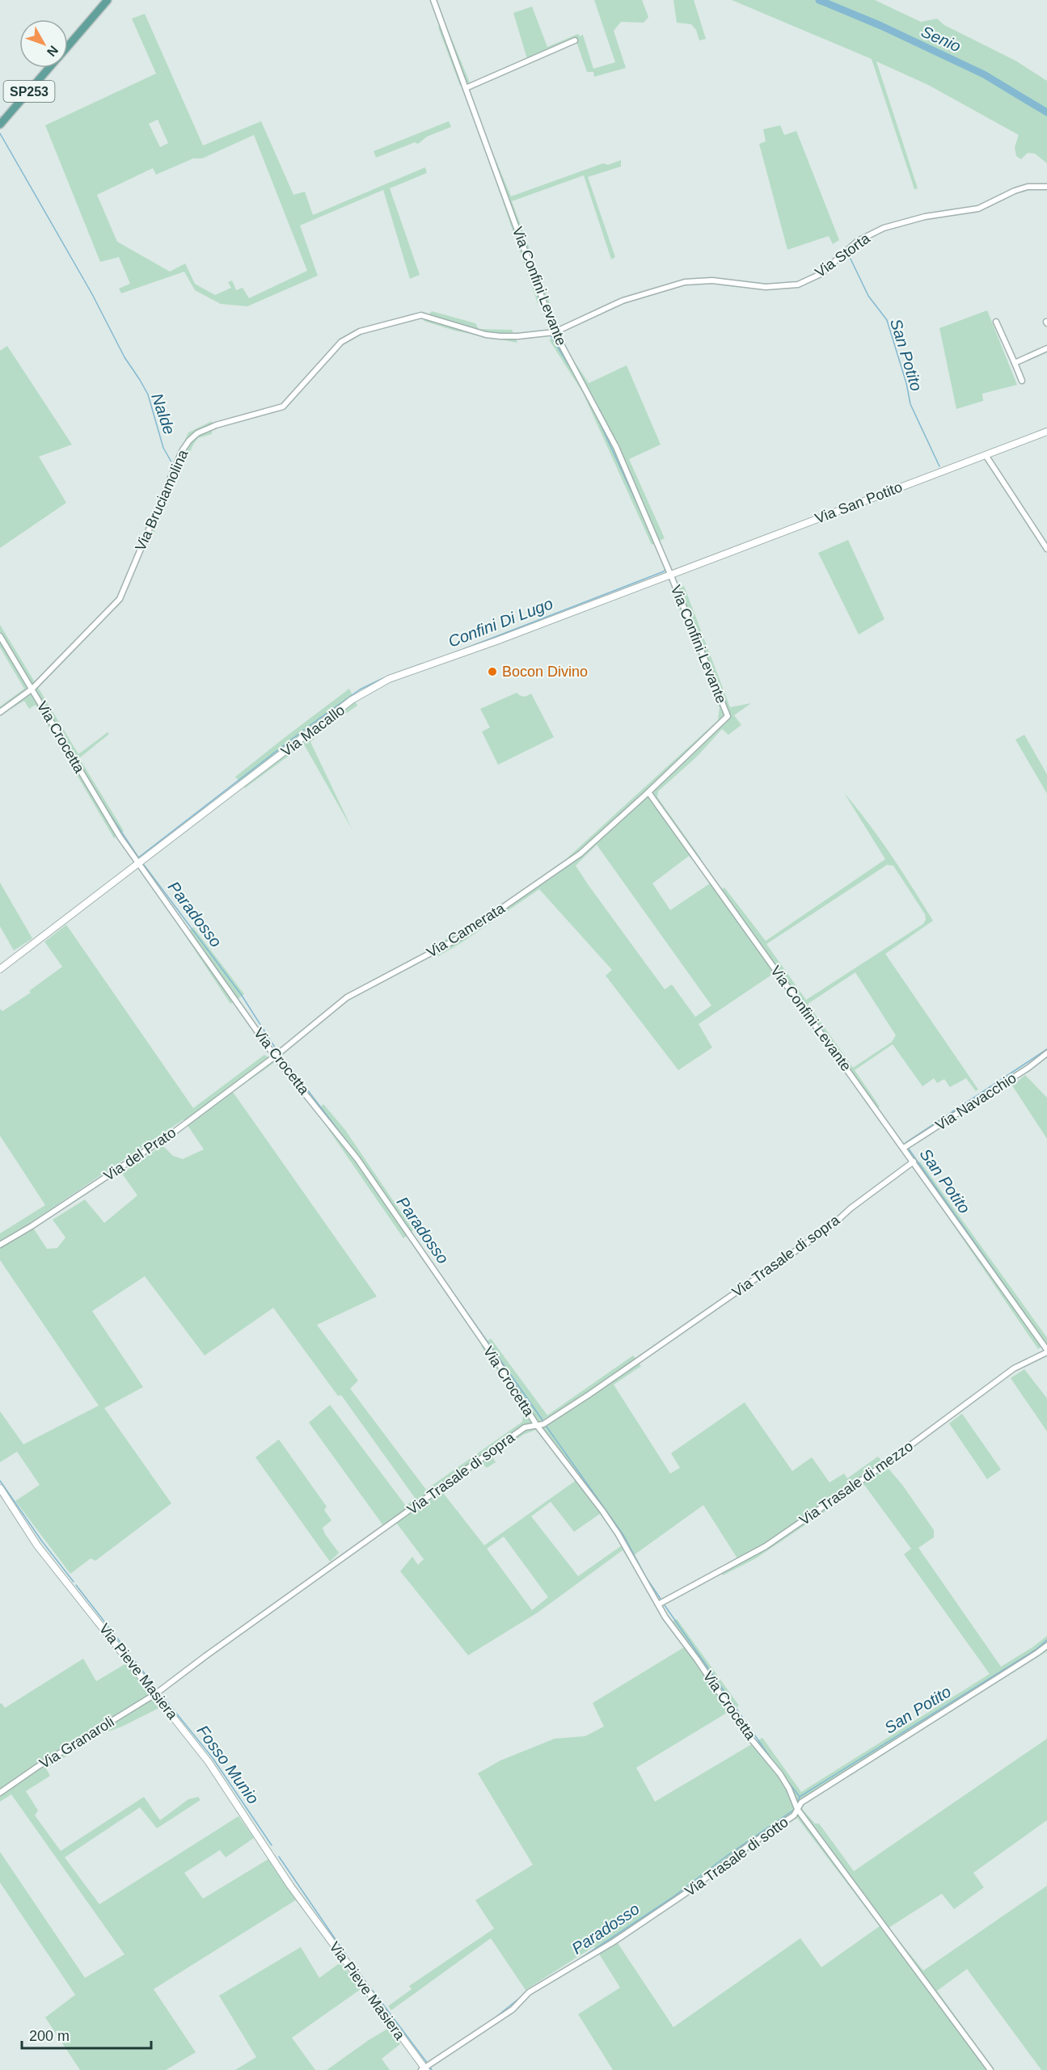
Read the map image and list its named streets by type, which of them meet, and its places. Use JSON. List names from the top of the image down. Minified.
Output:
{"streets":{"main road":["SP253"],"street":["Via Storta","Via Confini Levante","Via Bruciamolina","Via San Potito","Via Macallo","Via Crocetta","Via Camerata","Via Navacchio","Via del Prato","Via Trasale di sopra","Via Trasale di mezzo","Via Pieve Masiera","Via Granaroli","Via Trasale di sotto"]},"crossings":[["Via Storta","Via Confini Levante"],["Via Storta","Via Bruciamolina"],["Via Confini Levante","Via Bruciamolina"],["Via Confini Levante","Via San Potito"],["Via Confini Levante","Via Macallo"],["Via Confini Levante","Via Camerata"],["Via Confini Levante","Via Navacchio"],["Via Confini Levante","Via Trasale di sopra"],["Via Confini Levante","Via Trasale di mezzo"],["Via Bruciamolina","Via Crocetta"],["Via San Potito","Via Macallo"],["Via Macallo","Via Crocetta"],["Via Crocetta","Via Camerata"],["Via Crocetta","Via del Prato"],["Via Crocetta","Via Trasale di sopra"],["Via Crocetta","Via Trasale di mezzo"],["Via Crocetta","Via Trasale di sotto"],["Via Camerata","Via del Prato"],["Via Trasale di sopra","Via Pieve Masiera"],["Via Trasale di sopra","Via Granaroli"],["Via Pieve Masiera","Via Granaroli"],["Via Pieve Masiera","Via Trasale di sotto"]],"water":["Senio","San Potito","Nalde","Confini Di Lugo","Paradosso","Fosso Munio"],"places":["Bocon Divino"],"scale_bar":"200 m","north":"bottom right"}
